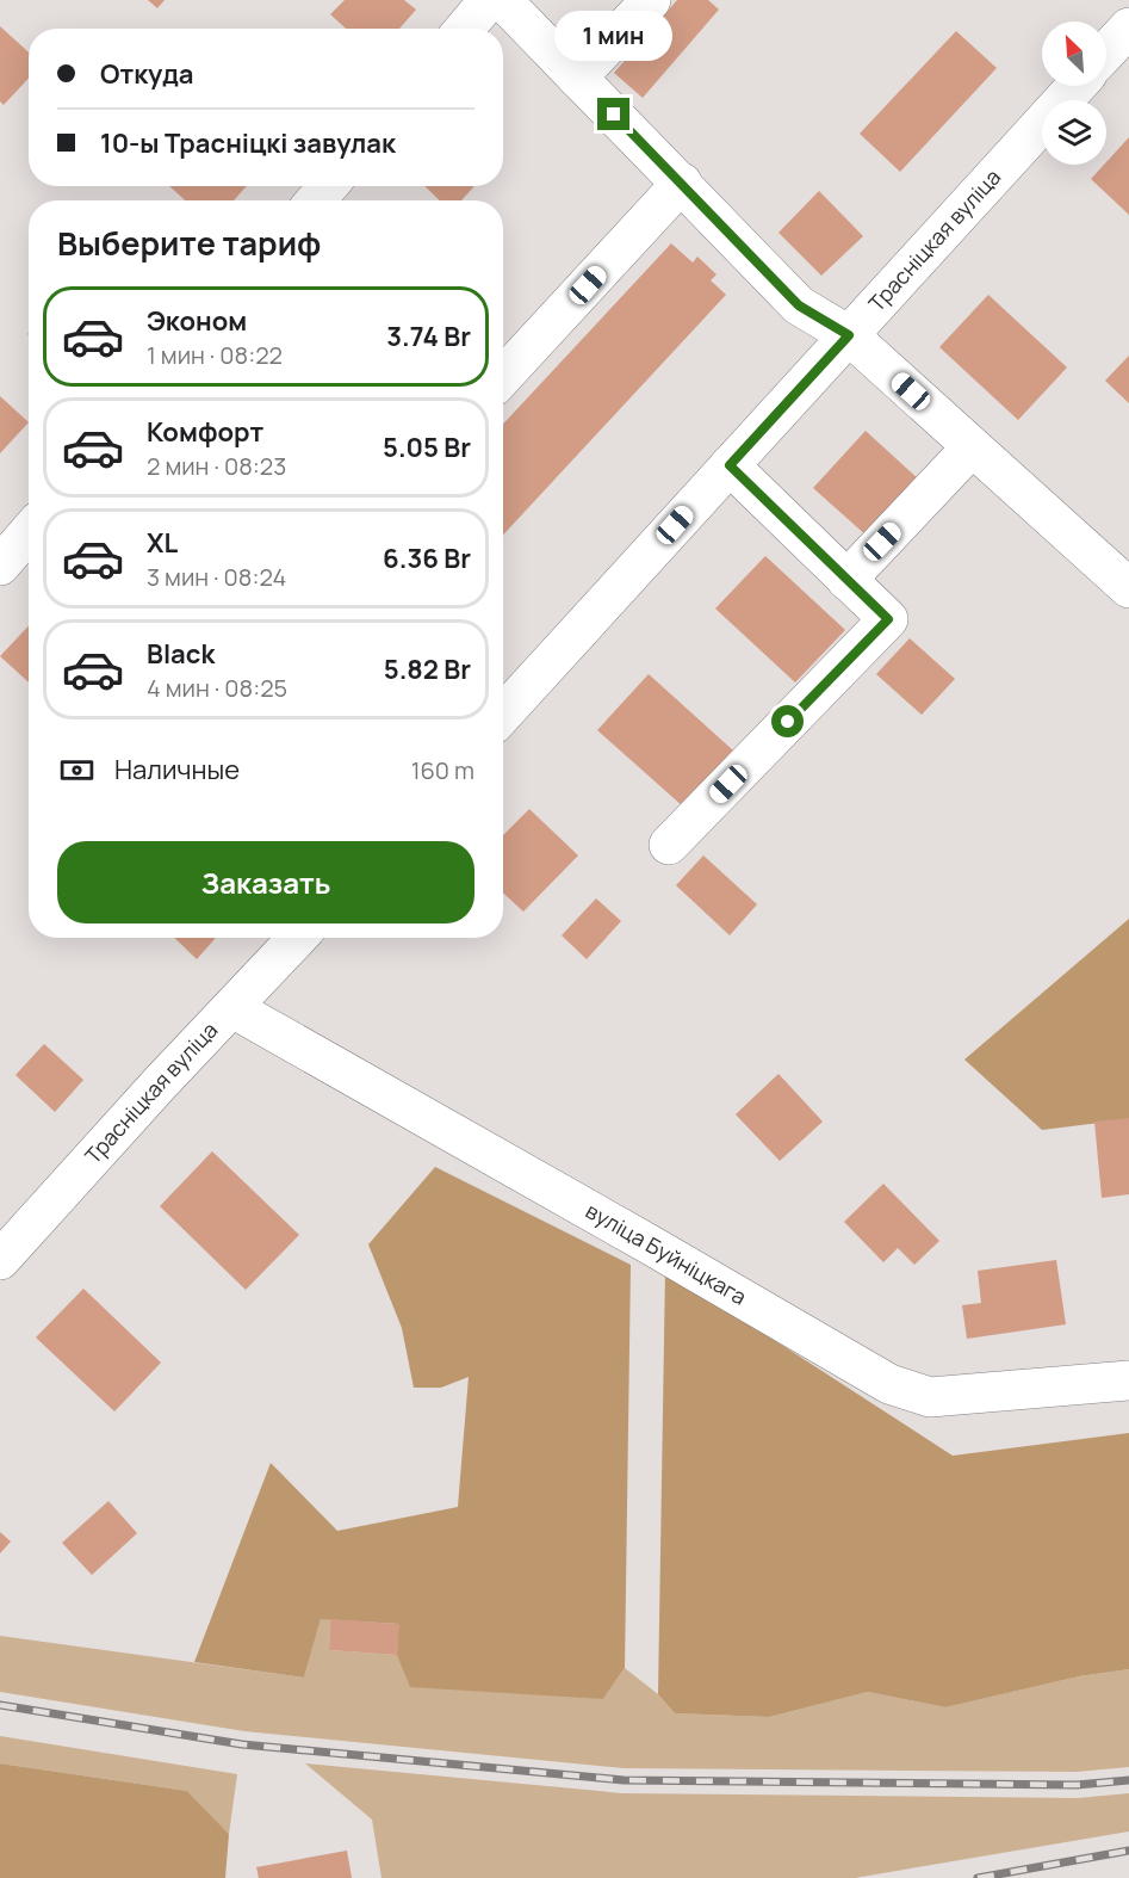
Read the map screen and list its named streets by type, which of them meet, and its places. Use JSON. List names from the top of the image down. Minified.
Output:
{"streets":{"street":["Трасніцкая вуліца","вуліца Буйніцкага"]},"crossings":[["Трасніцкая вуліца","вуліца Буйніцкага"]],"north":"top left","page":{"bubble":"1 мин","banner":["Откуда","10-ы Трасніцкі завулак"],"heading":"Выберите тариф","list":[{"name":"Эконом","note":"1 мин · 08:22","value":"3.74 Br"},{"name":"Комфорт","note":"2 мин · 08:23","value":"5.05 Br"},{"name":"XL","note":"3 мин · 08:24","value":"6.36 Br"},{"name":"Black","note":"4 мин · 08:25","value":"5.82 Br"}],"pay":["Наличные","160 m"],"buttons":"Заказать"}}
